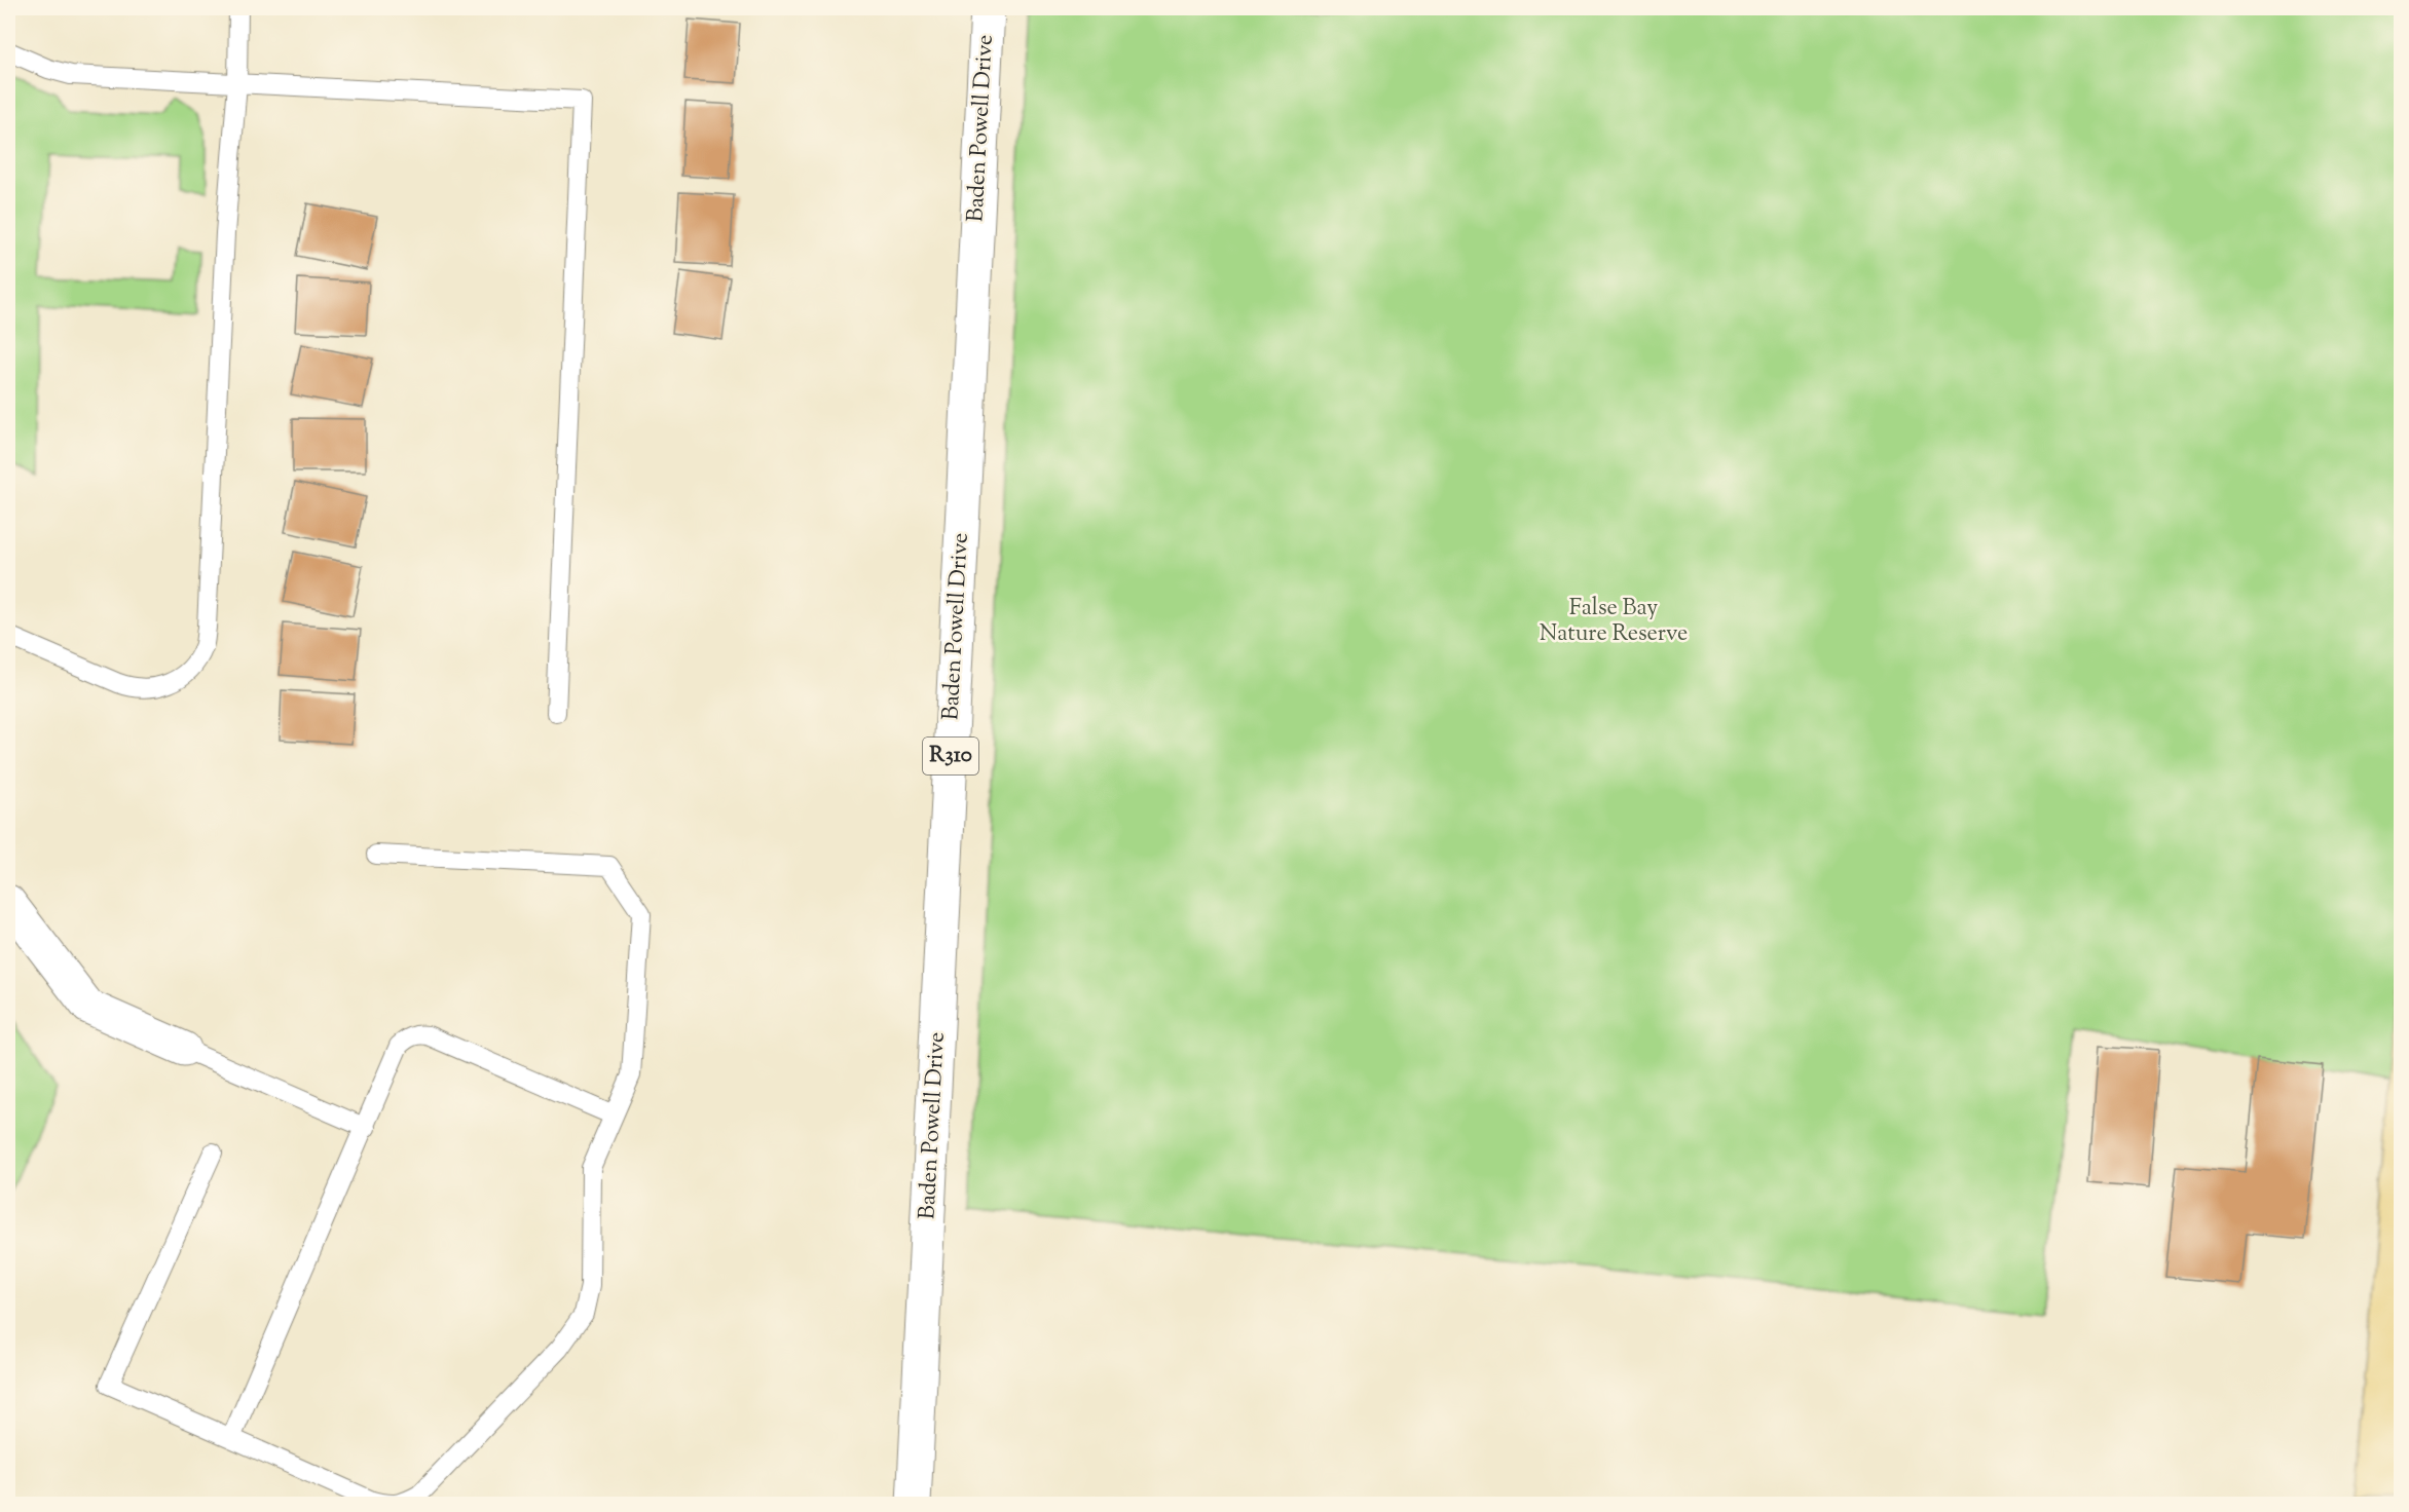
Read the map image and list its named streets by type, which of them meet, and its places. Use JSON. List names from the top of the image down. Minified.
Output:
{"streets":{"main road":["Baden Powell Drive","R310"]},"parks":["False Bay Nature Reserve"]}
